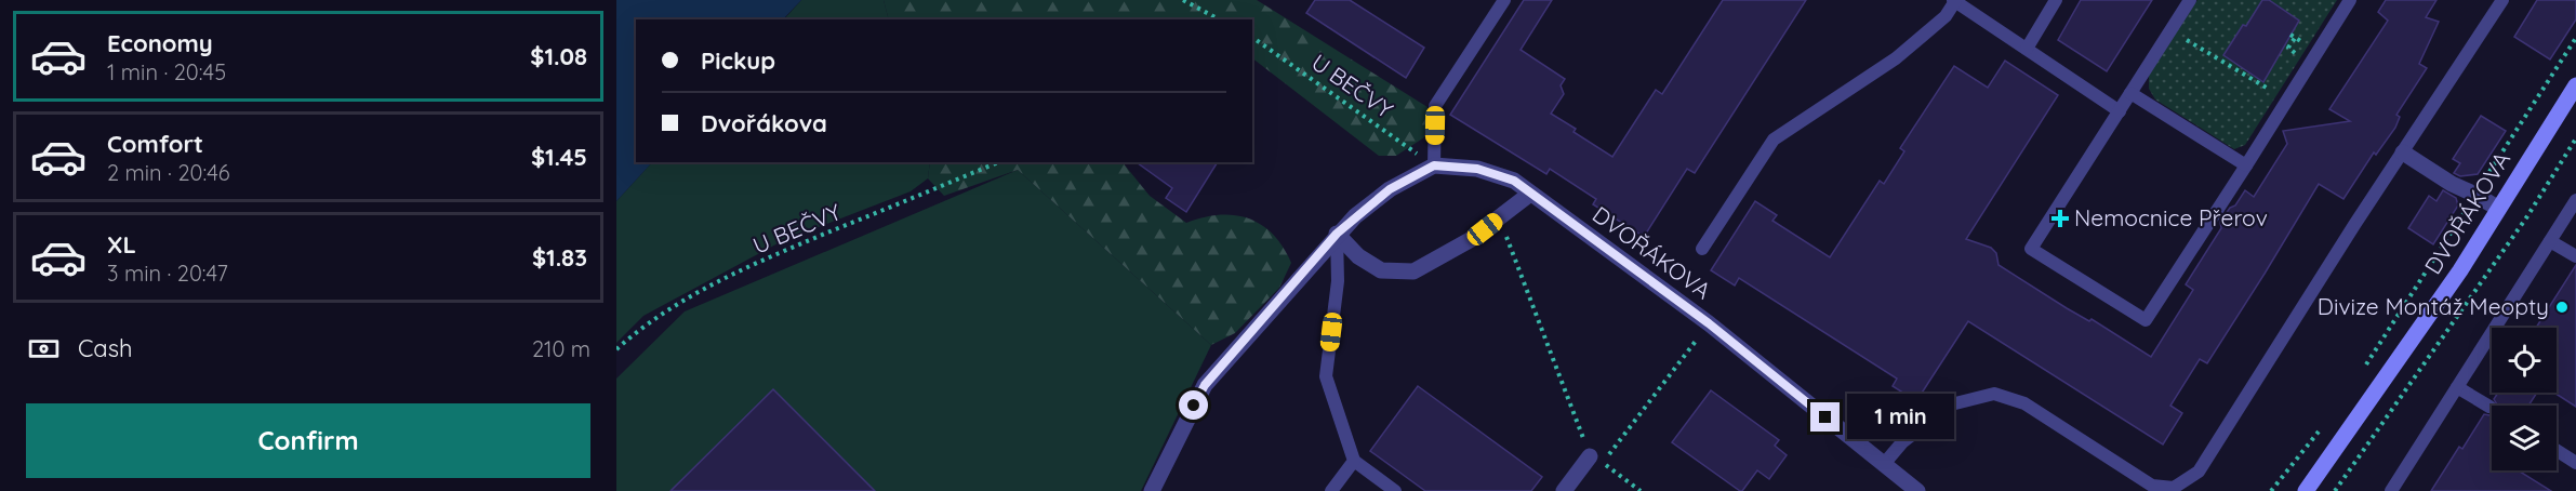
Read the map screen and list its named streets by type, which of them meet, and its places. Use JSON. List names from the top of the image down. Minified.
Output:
{"streets":{"main road":["DVOŘÁKOVA"],"path":["U BEČVY"]},"crossings":[["U BEČVY","DVOŘÁKOVA"]],"places":{"health":["Nemocnice Přerov"],"other":["Divize Montáž Meopty"]},"page":{"list":[{"name":"Economy","note":"1 min · 20:45","value":"$1.08"},{"name":"Comfort","note":"2 min · 20:46","value":"$1.45"},{"name":"XL","note":"3 min · 20:47","value":"$1.83"}],"banner":["Pickup","Dvořákova"],"pay":["Cash","210 m"],"buttons":"Confirm","bubble":"1 min"}}
